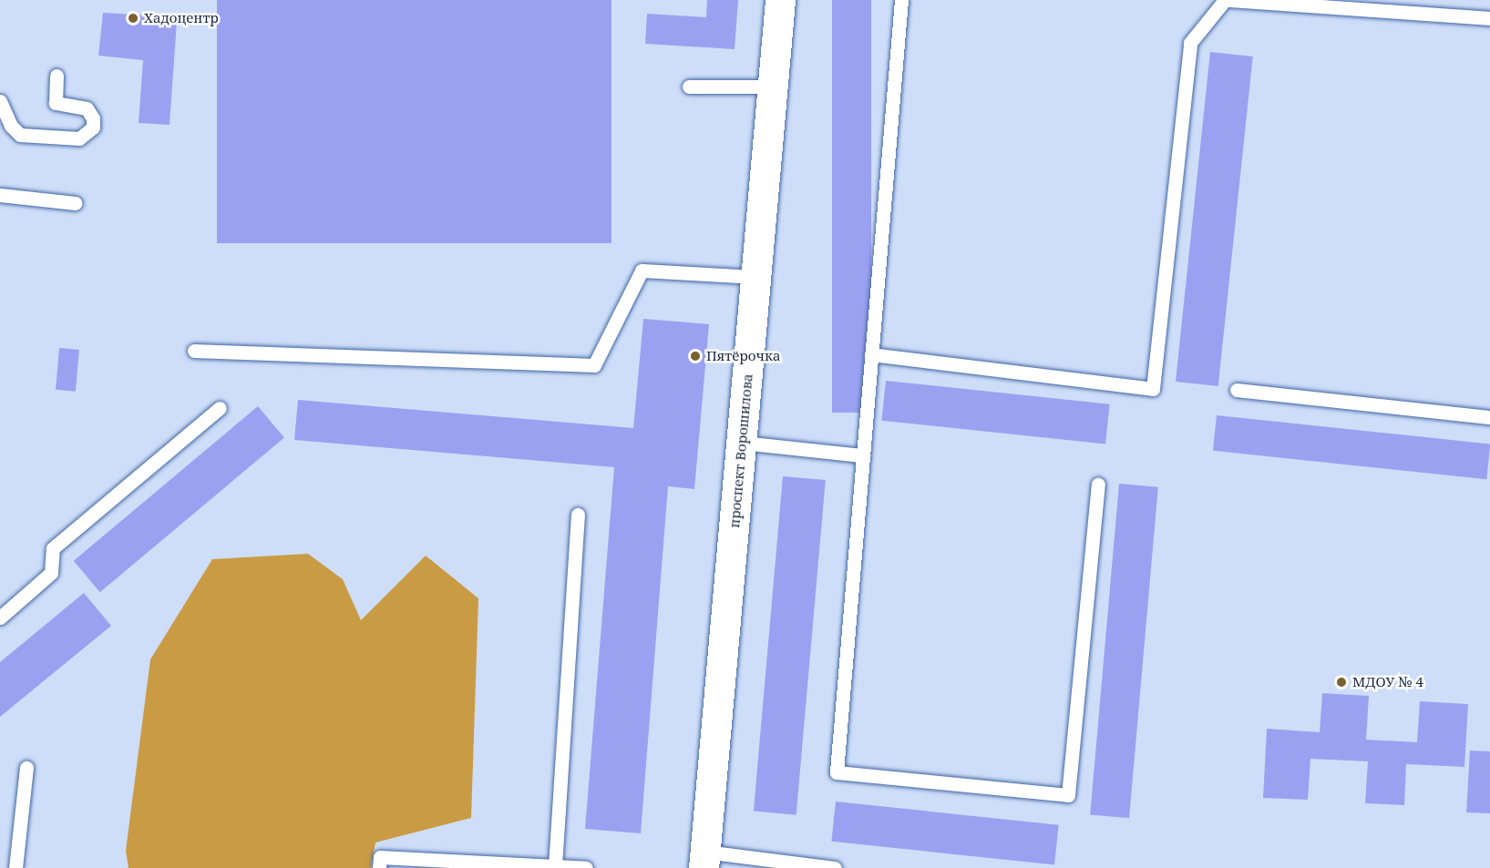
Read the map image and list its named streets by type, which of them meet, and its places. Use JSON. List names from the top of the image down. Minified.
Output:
{"streets":{"street":["проспект Ворошилова"]},"places":["Хадоцентр","Пятёрочка","МДОУ № 4"]}
